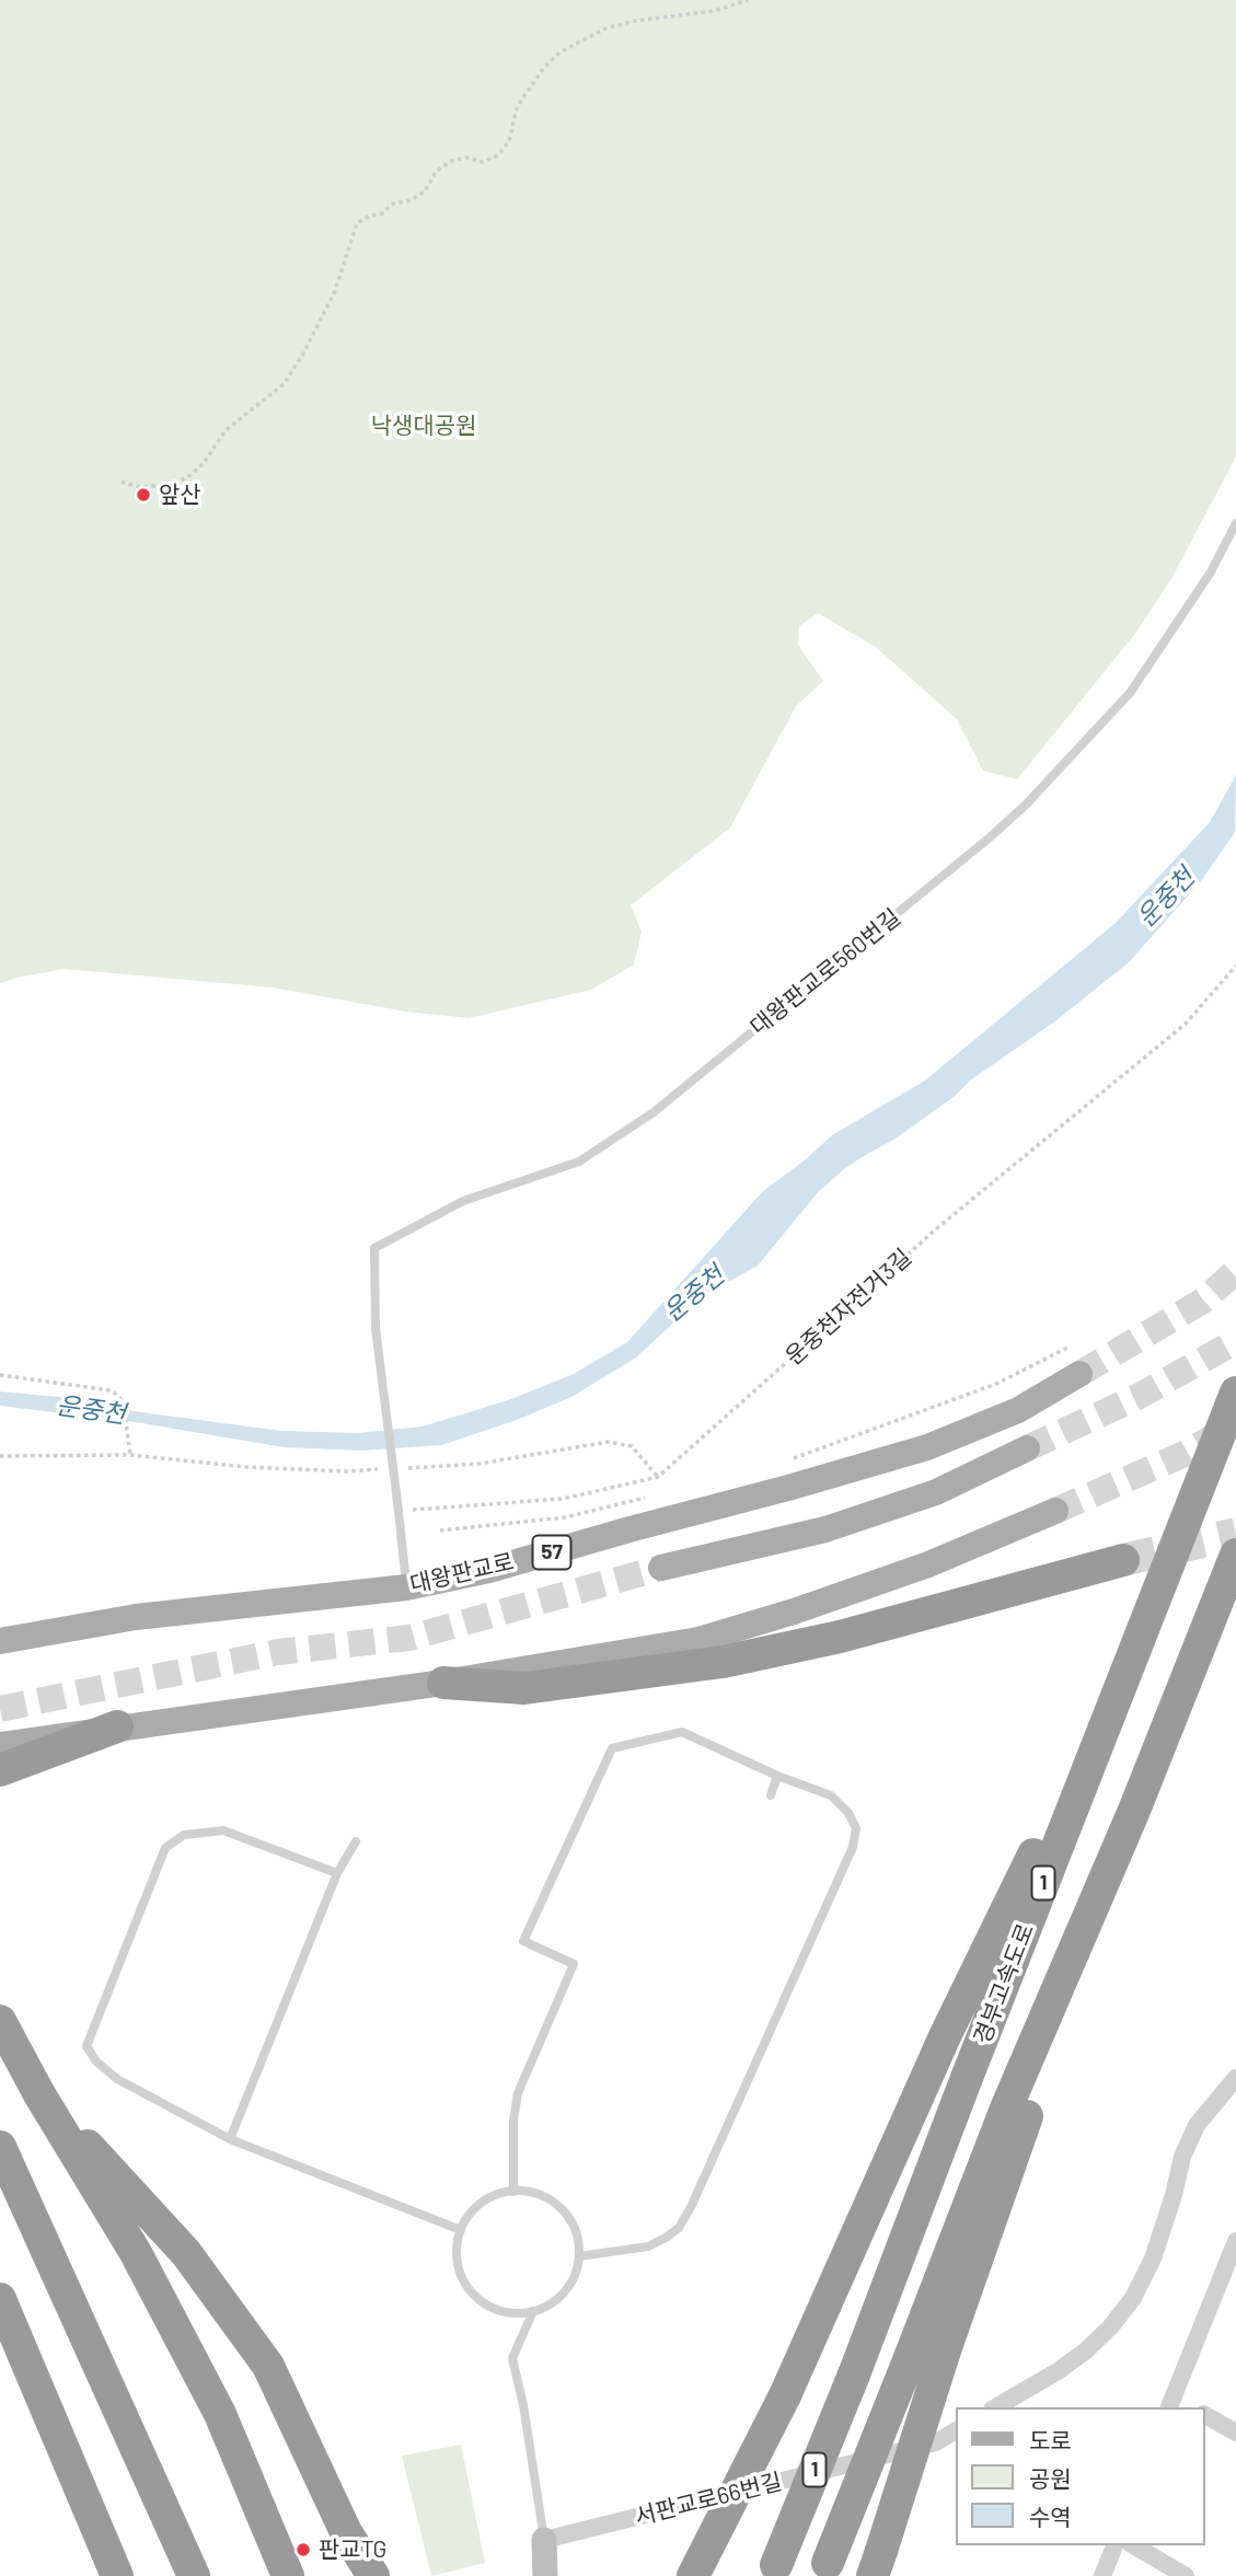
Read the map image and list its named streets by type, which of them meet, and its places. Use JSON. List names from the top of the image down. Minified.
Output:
{"streets":{"highway":["1","경부고속도로"],"main road":["57","대왕판교로"],"street":["서판교로66번길"],"lane":["대왕판교로560번길"],"path":["운중천자전거3길"]},"crossings":[["대왕판교로560번길","운중천자전거3길"]],"water":["운중천"],"parks":["낙생대공원"],"places":["앞산","판교TG"],"legend":["도로","공원","수역"]}
